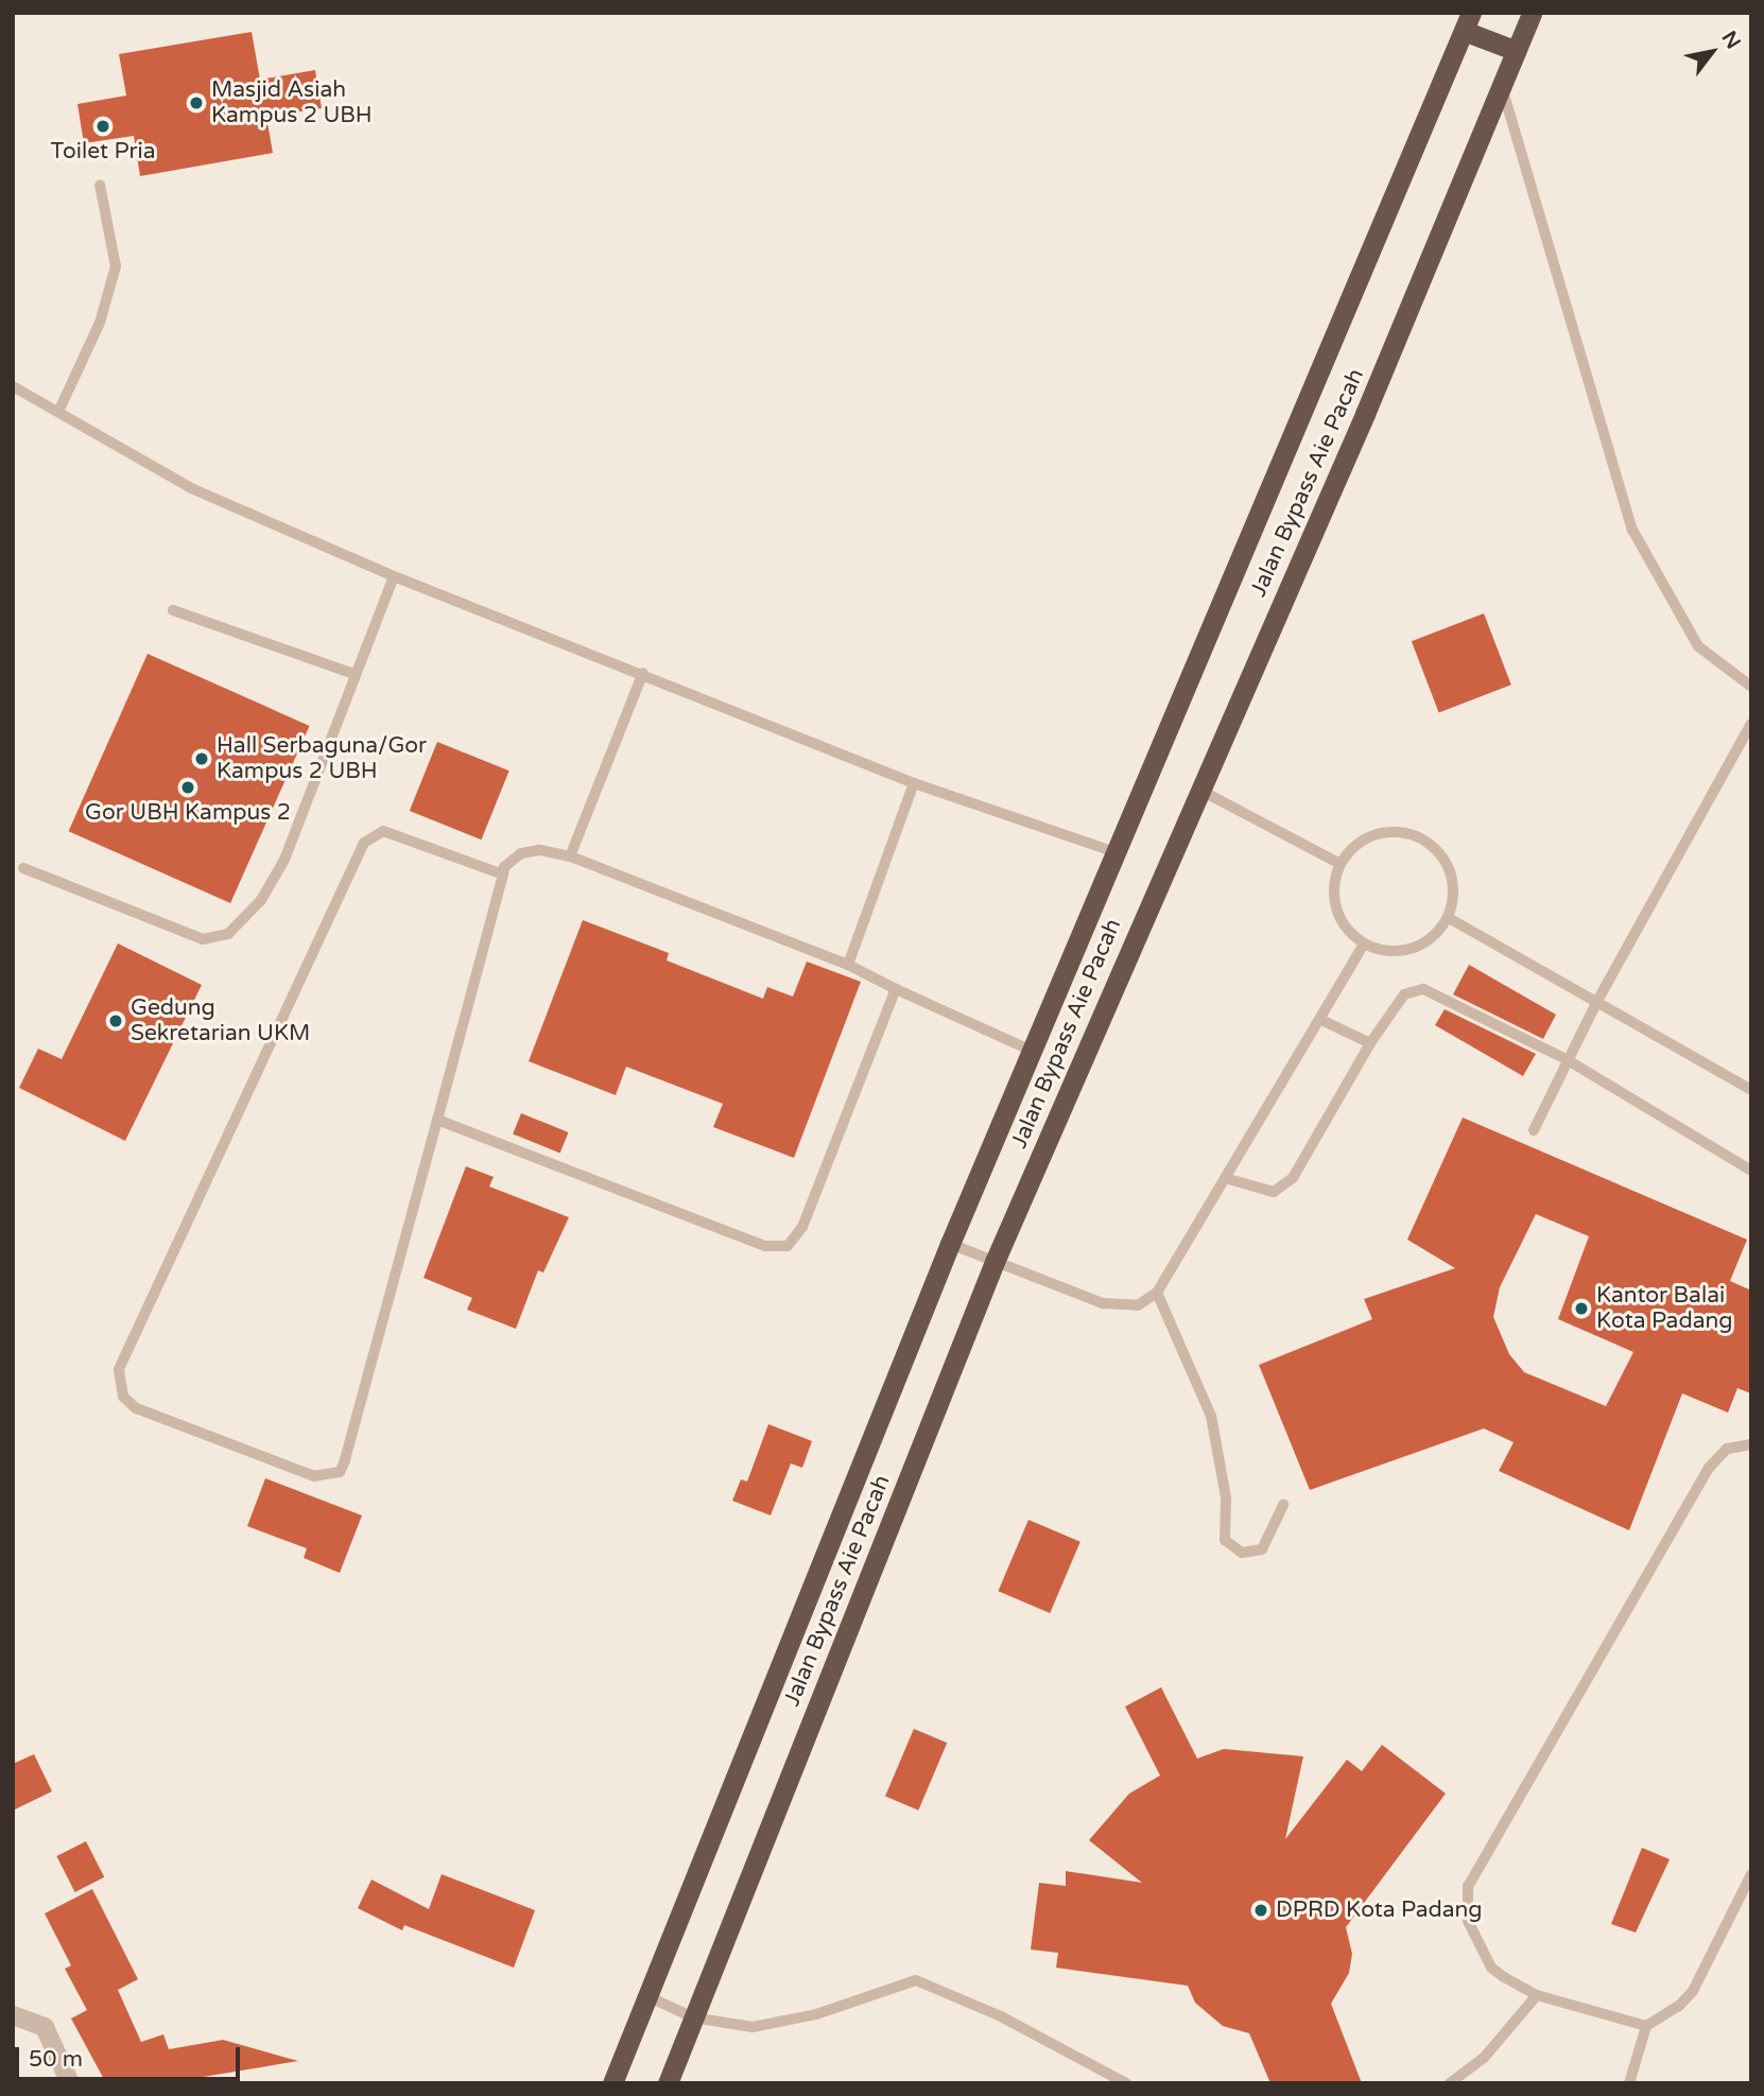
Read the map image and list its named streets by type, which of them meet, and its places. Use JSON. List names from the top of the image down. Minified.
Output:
{"streets":{"highway":["Jalan Bypass Aie Pacah"]},"places":["Masjid Asiah Kampus 2 UBH","Toilet Pria","Hall Serbaguna/Gor Kampus 2 UBH","Gor UBH Kampus 2","Gedung Sekretarian UKM","Kantor Balai Kota Padang","DPRD Kota Padang"],"scale_bar":"50 m","north":"top right"}
